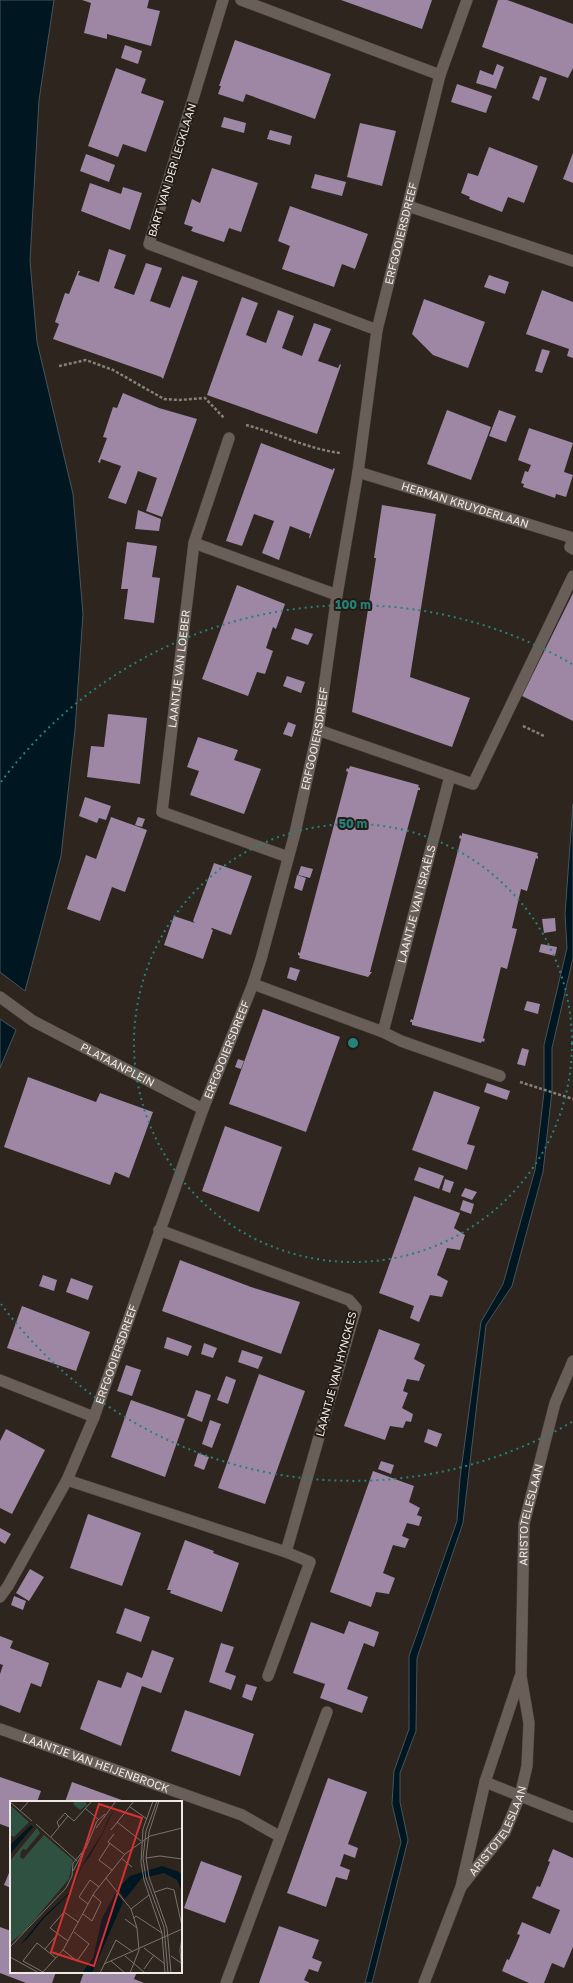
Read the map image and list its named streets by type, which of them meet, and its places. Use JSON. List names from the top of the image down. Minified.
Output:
{"streets":{"street":["BART VAN DER LECKLAAN","ERFGOOIERSDREEF","HERMAN KRUYDERLAAN","LAANTJE VAN LOEBER","LAANTJE VAN ISRAËLS","PLATAANPLEIN","LAANTJE VAN HYNCKES","ARISTOTELESLAAN","LAANTJE VAN HEIJENBROCK"]},"crossings":[["BART VAN DER LECKLAAN","ERFGOOIERSDREEF"],["ERFGOOIERSDREEF","HERMAN KRUYDERLAAN"],["ERFGOOIERSDREEF","LAANTJE VAN LOEBER"],["ERFGOOIERSDREEF","PLATAANPLEIN"],["ERFGOOIERSDREEF","LAANTJE VAN HYNCKES"]],"rings":["100 m","50 m"]}
